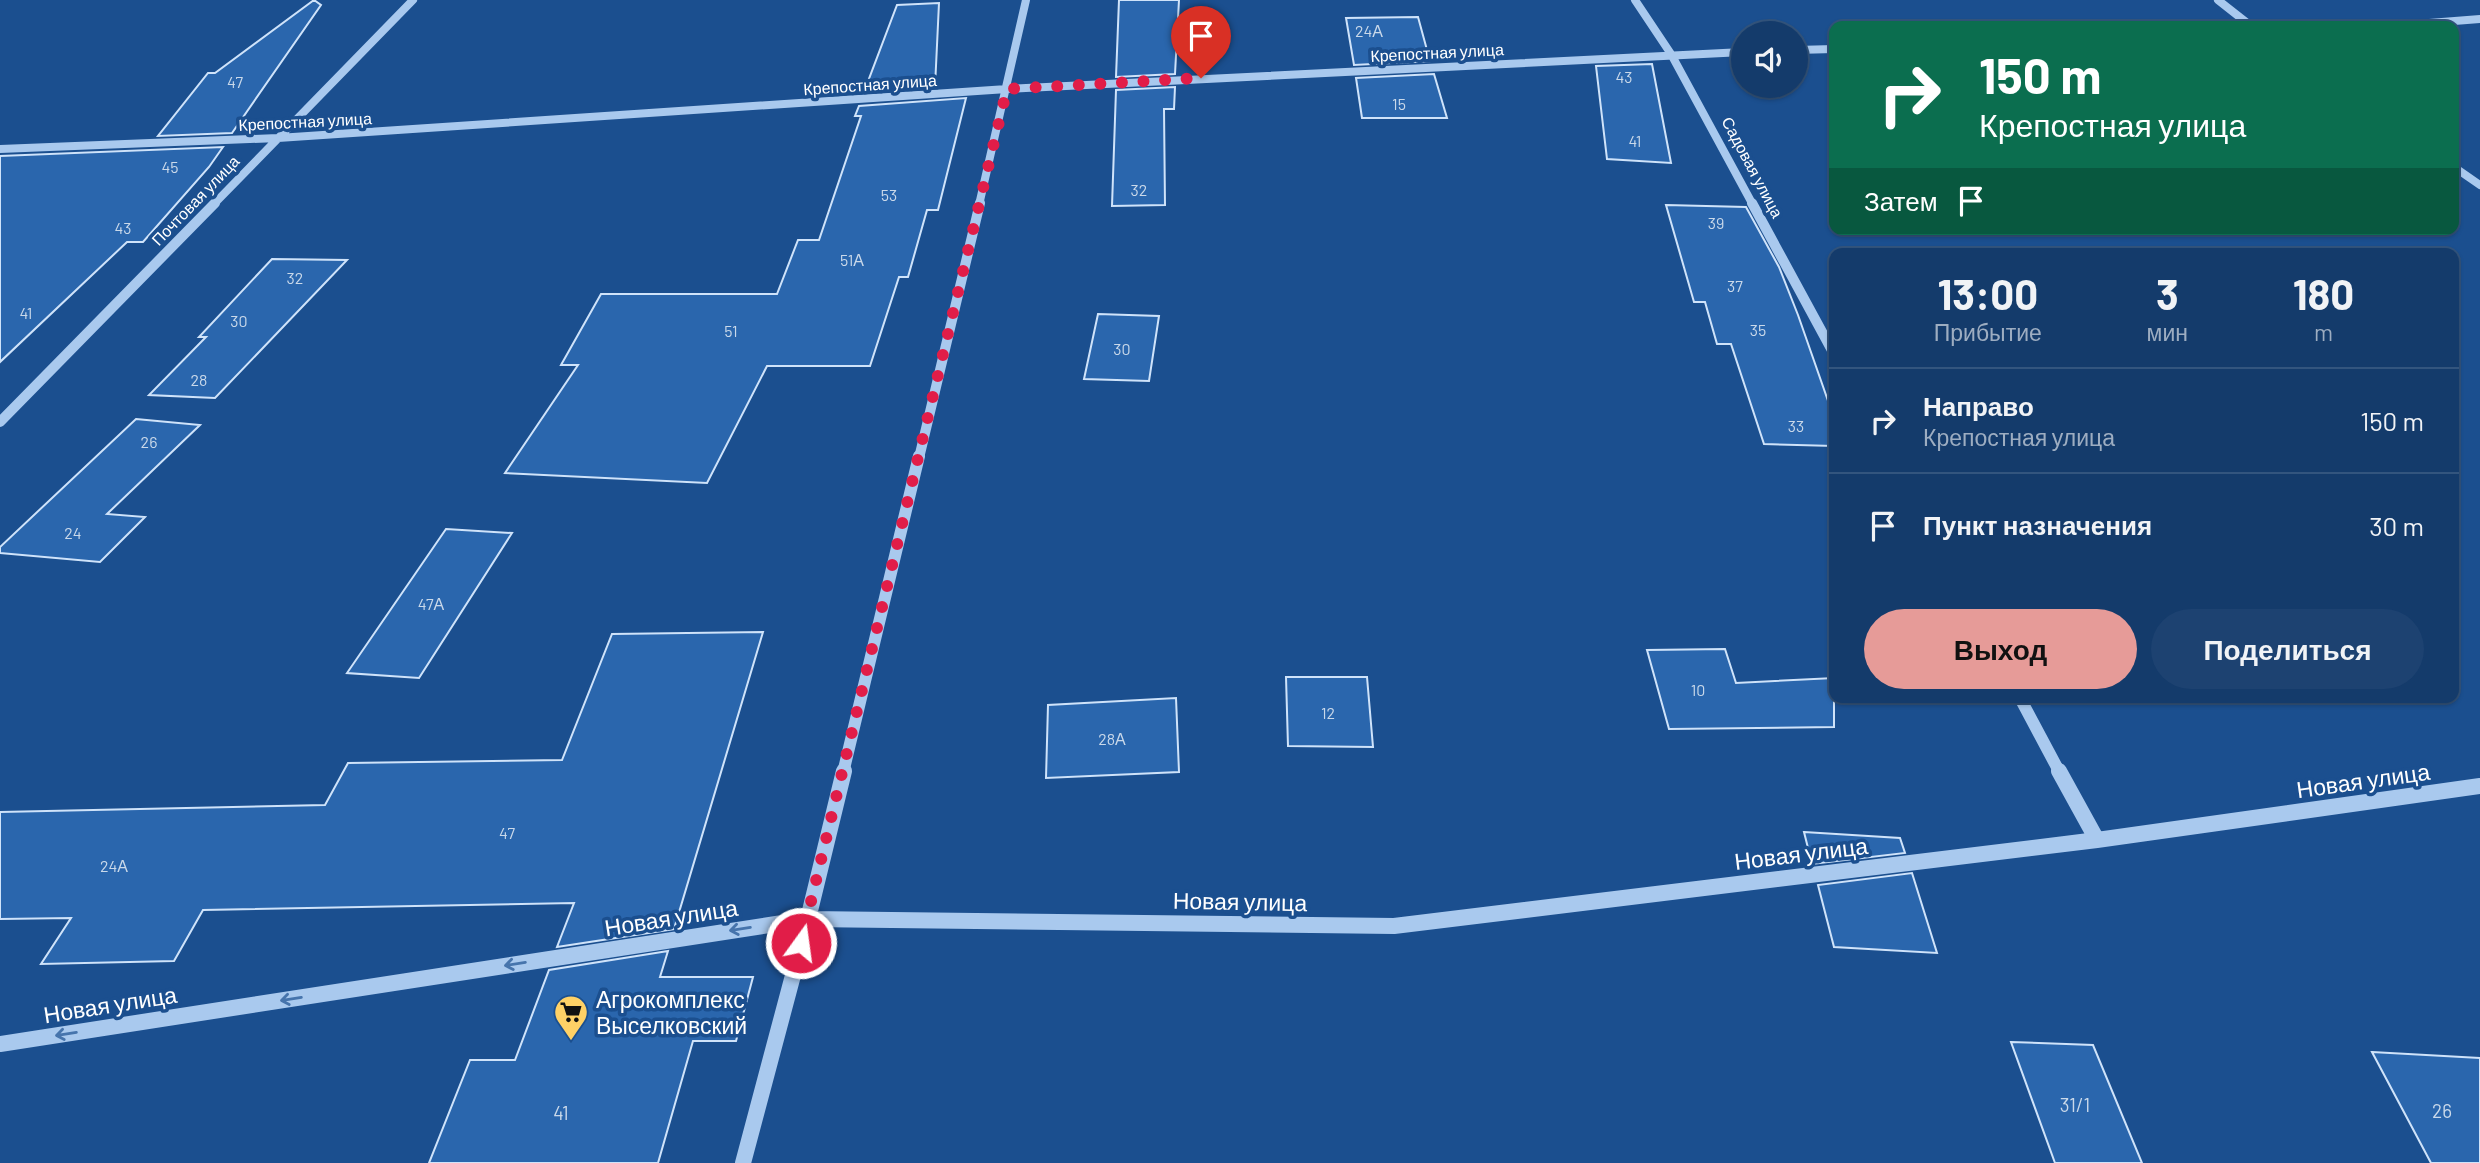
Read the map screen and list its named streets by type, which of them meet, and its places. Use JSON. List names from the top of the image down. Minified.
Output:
{"streets":{"street":["Крепостная улица","Садовая улица","Почтовая улица","Новая улица"]},"crossings":[["Крепостная улица","Садовая улица"],["Крепостная улица","Почтовая улица"]],"places":{"supermarket":["Агрокомплекс Выселковский"]},"house_numbers":["24А","43","47","15","41","45","32","53","39","43","51А","32","37","41","30","35","51","30","28","33","26","24","47А","10","12","28А","47","24А","31/1","26","41"],"page":{"turn":["150 m","Крепостная улица"],"then":"Затем","eta":["13:00","Прибытие","3","мин","180","m"],"list":[{"name":"Направо","note":"Крепостная улица","value":"150 m"},{"name":"Пункт назначения","value":"30 m"}],"buttons":["Выход","Поделиться"]}}
